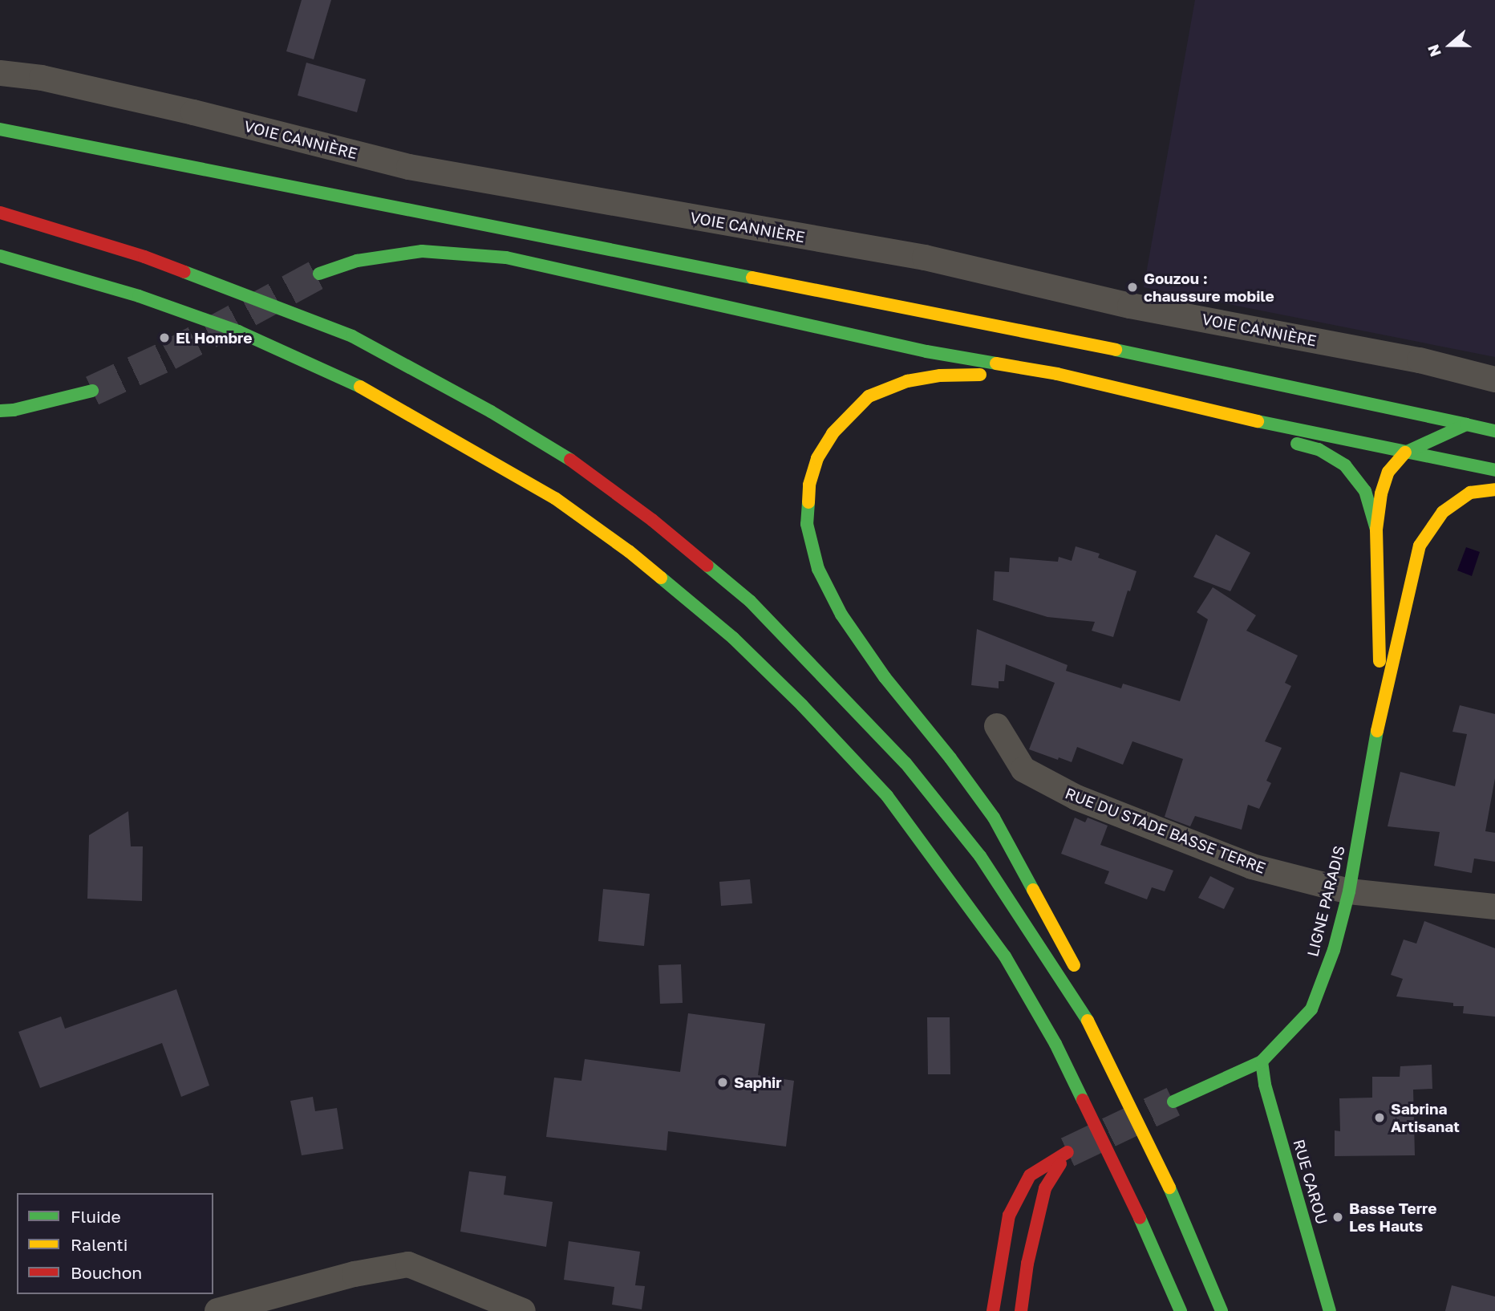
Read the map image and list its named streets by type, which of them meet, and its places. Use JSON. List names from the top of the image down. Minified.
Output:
{"streets":{"main road":["LIGNE PARADIS","RUE CAROU"],"street":["VOIE CANNIÈRE","RUE DU STADE BASSE TERRE"]},"crossings":[["RUE DU STADE BASSE TERRE","LIGNE PARADIS"],["LIGNE PARADIS","RUE CAROU"]],"places":["Gouzou : chaussure mobile","El Hombre","Saphir","Sabrina Artisanat","Basse Terre Les Hauts"],"legend":["Fluide","Ralenti","Bouchon"],"north":"left"}
